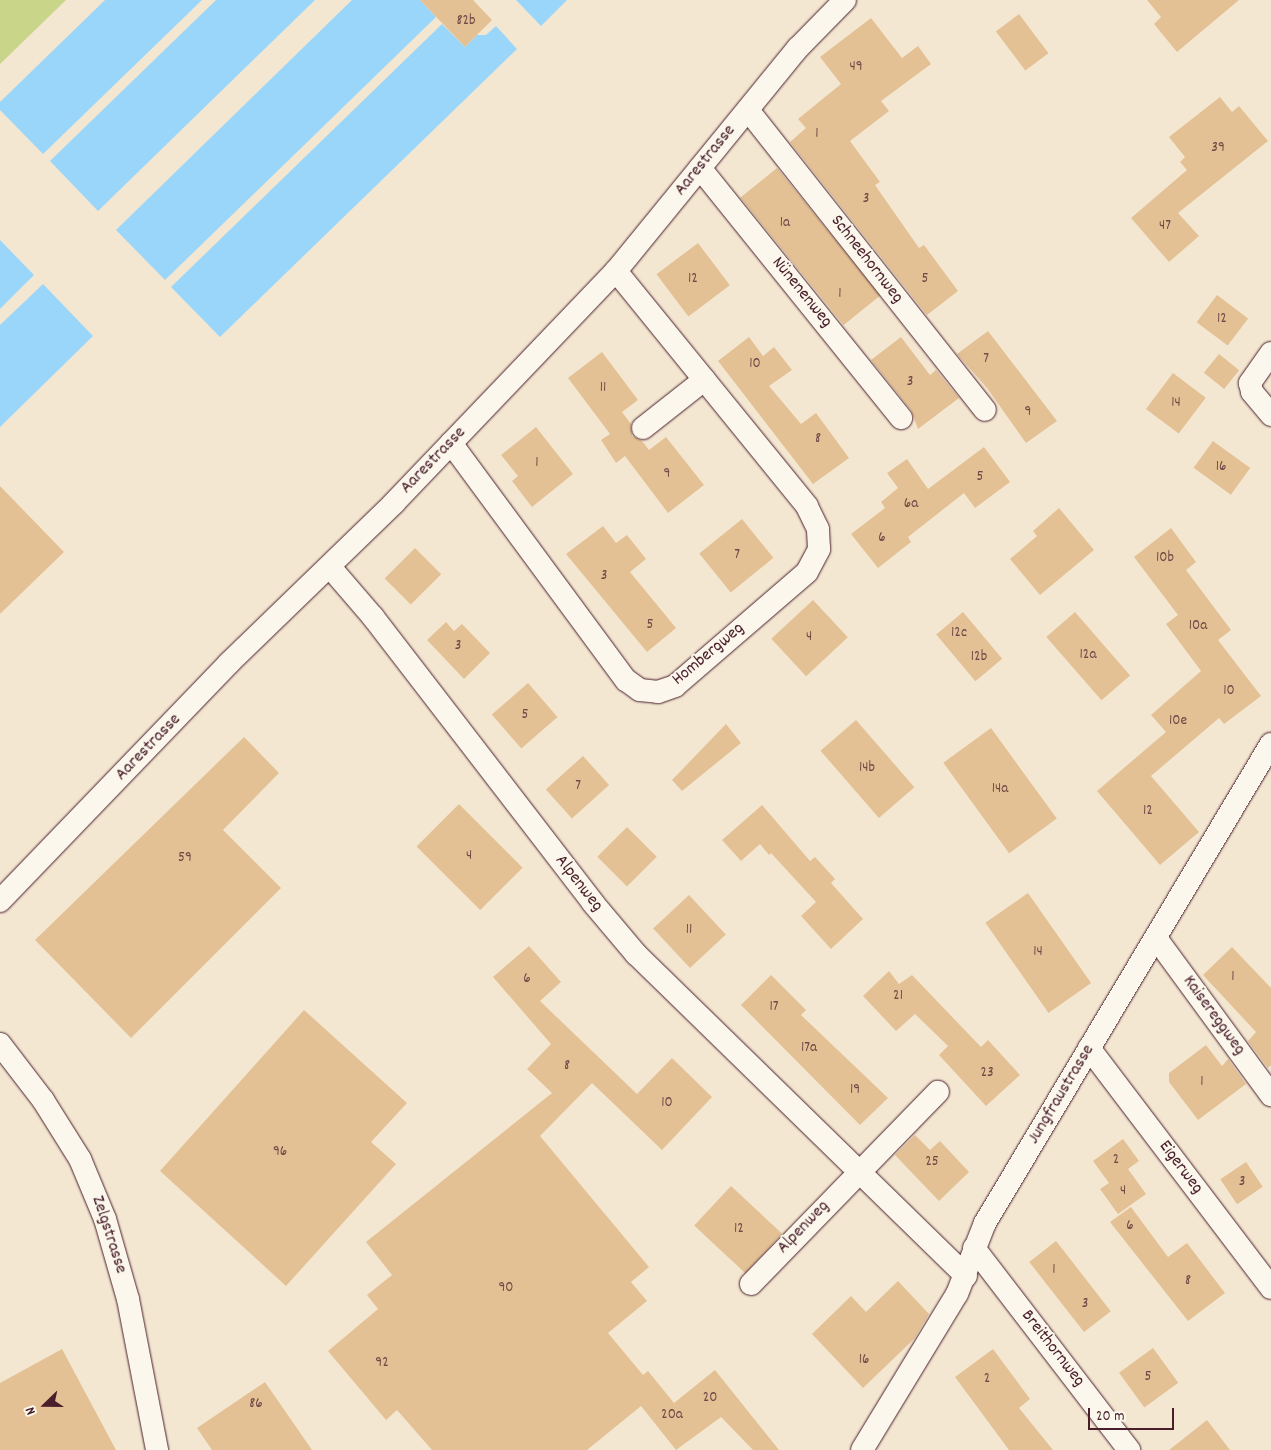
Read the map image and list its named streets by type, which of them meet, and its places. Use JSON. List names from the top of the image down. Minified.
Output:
{"streets":{"street":["Aarestrasse","Schneehornweg","Nünenenweg","Hombergweg","Alpenweg","Kaisereggweg","Jungfraustrasse","Eigerweg","Zelgstrasse","Breithornweg"]},"crossings":[["Aarestrasse","Schneehornweg"],["Aarestrasse","Nünenenweg"],["Aarestrasse","Hombergweg"],["Aarestrasse","Alpenweg"],["Alpenweg","Jungfraustrasse"],["Kaisereggweg","Jungfraustrasse"],["Jungfraustrasse","Eigerweg"],["Jungfraustrasse","Breithornweg"]],"house_numbers":["82b","49","1","39","3","1a","47","12","5","1","12","7","10","3","11","14","9","8","1","16","9","5","6a","6","7","10b","3","5","10a","12c","4","3","12a","12b","10","5","10e","14b","7","14a","12","4","59","11","14","1","6","21","17","17a","8","23","1","19","10","96","2","25","3","4","6","12","1","8","90","3","16","92","5","2","20","86","20a"],"scale_bar":"20 m","north":"left"}
